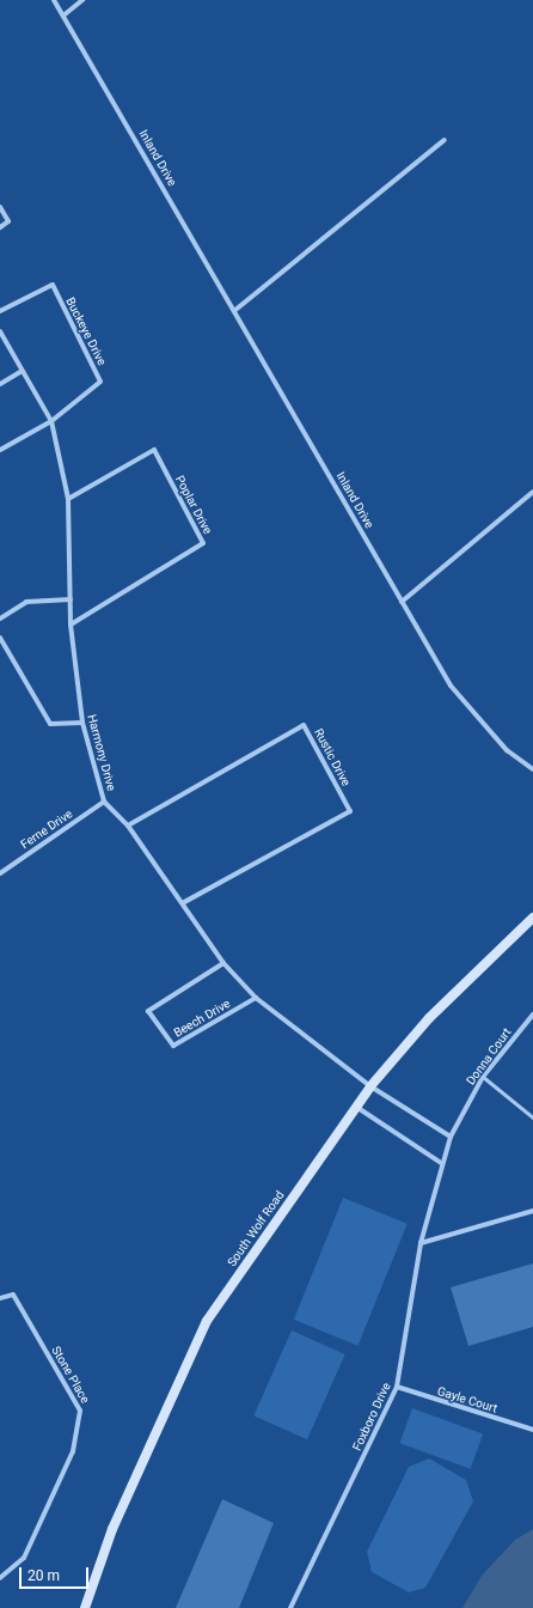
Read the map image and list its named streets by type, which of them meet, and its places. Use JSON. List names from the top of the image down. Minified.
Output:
{"streets":{"main road":["South Wolf Road"],"street":["Inland Drive","Buckeye Drive","Poplar Drive","Harmony Drive","Rustic Drive","Ferne Drive","Beech Drive","Donna Court","Stone Place","Gayle Court","Foxboro Drive"]},"crossings":[["Buckeye Drive","Harmony Drive"],["Poplar Drive","Harmony Drive"],["Harmony Drive","Rustic Drive"],["Harmony Drive","Ferne Drive"],["Harmony Drive","Beech Drive"],["Harmony Drive","South Wolf Road"],["Donna Court","Foxboro Drive"],["Gayle Court","Foxboro Drive"]],"scale_bar":"20 m"}
